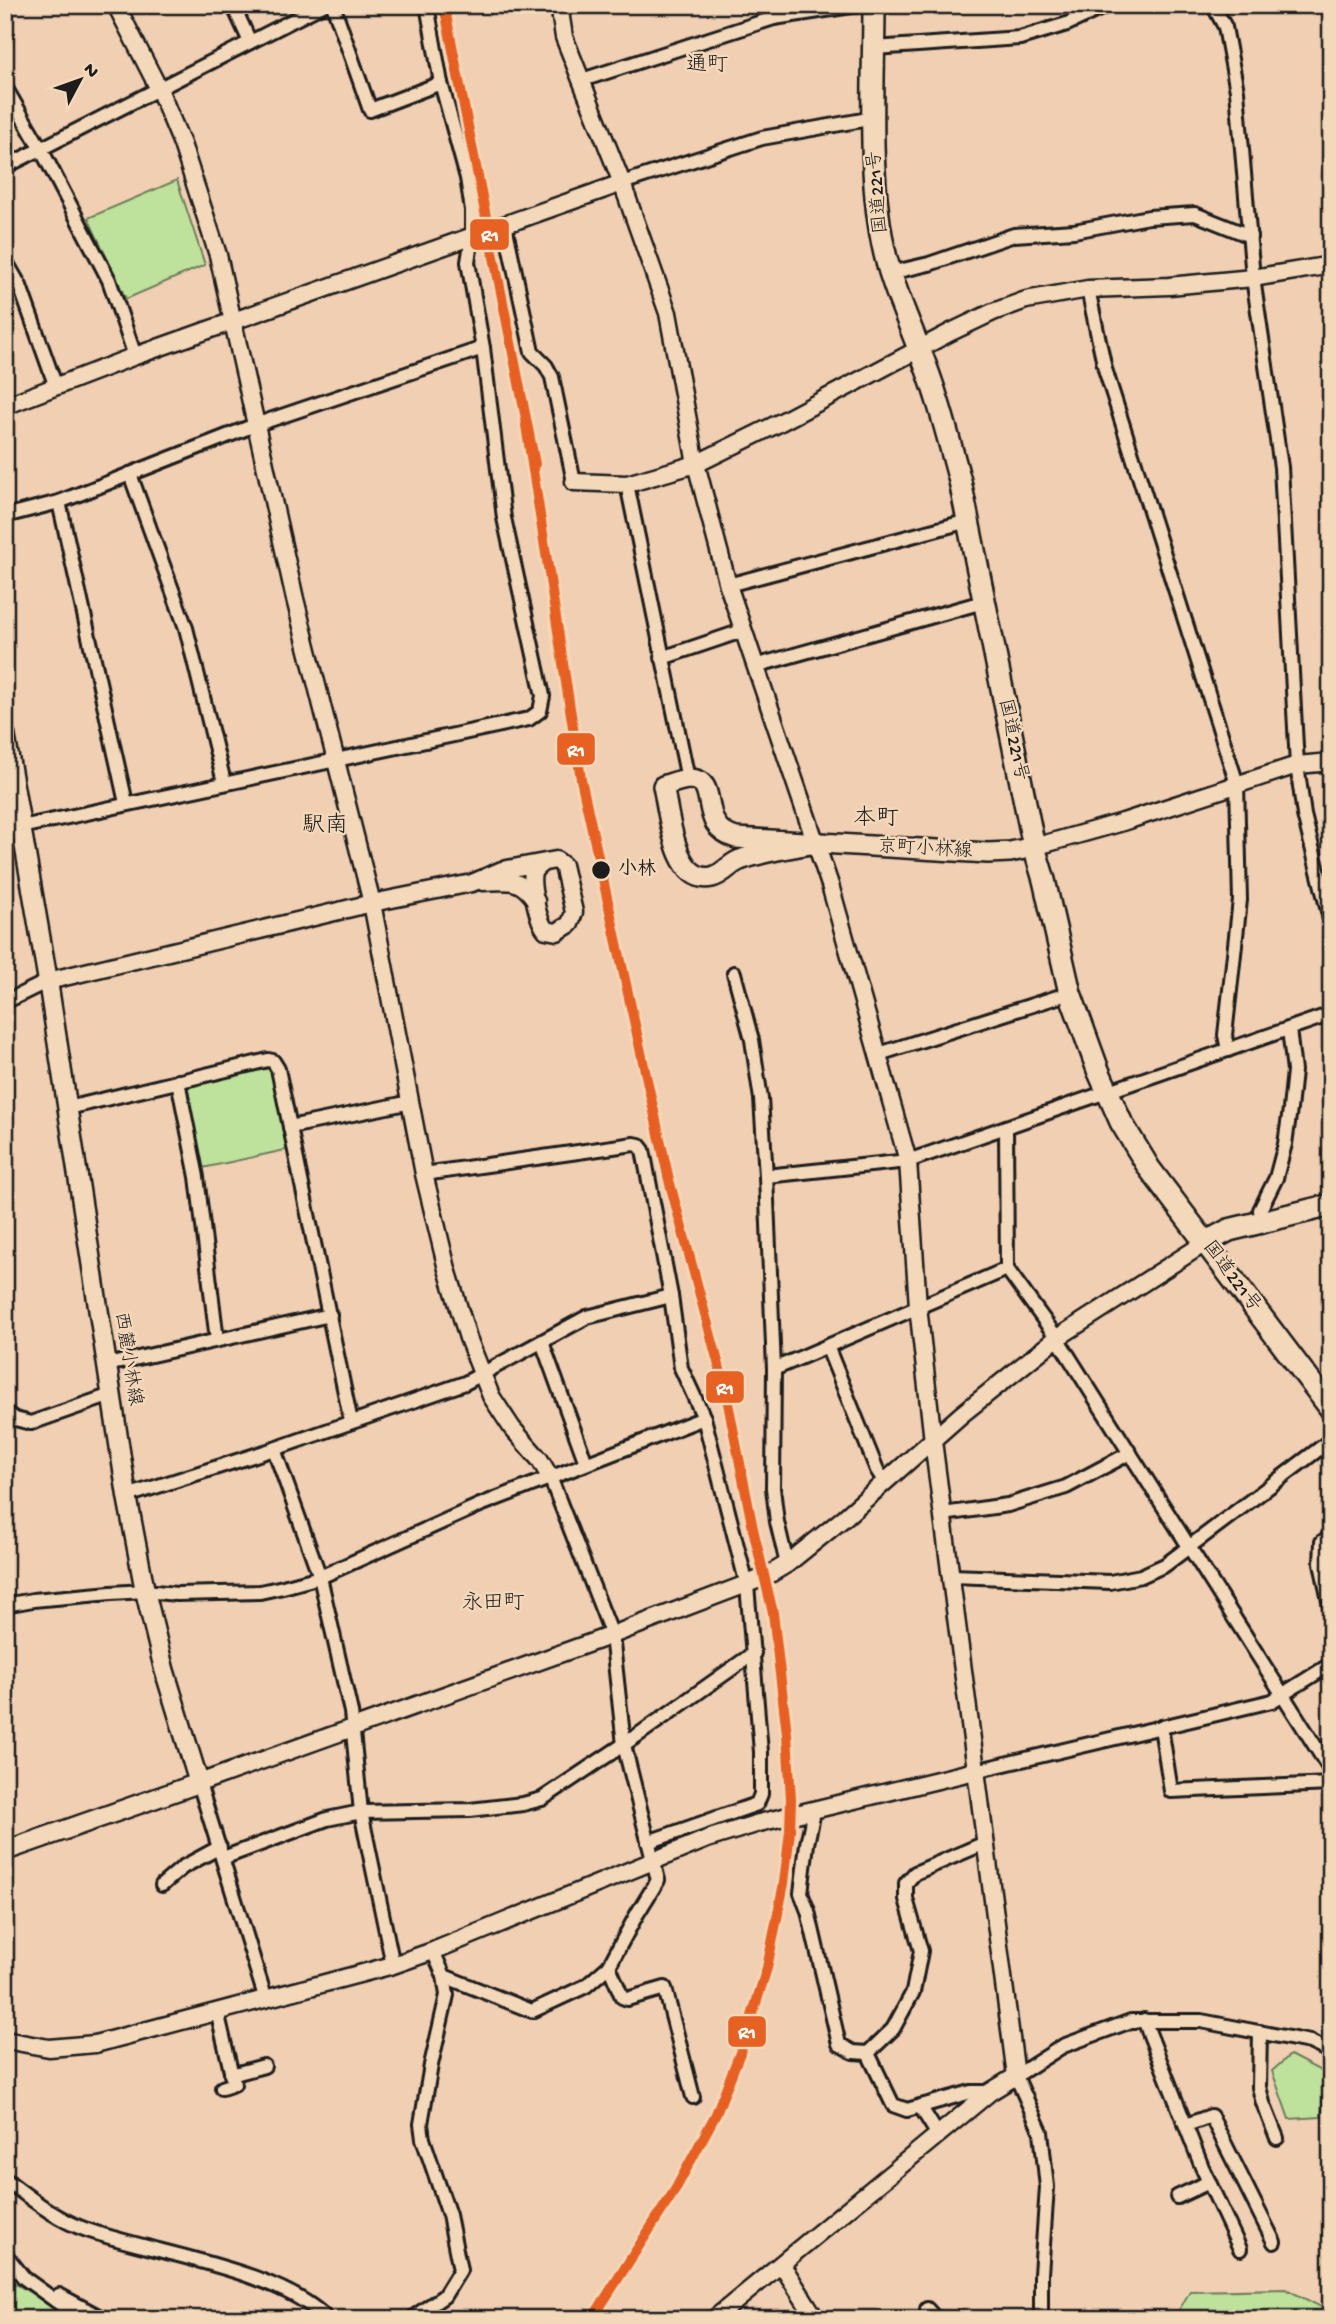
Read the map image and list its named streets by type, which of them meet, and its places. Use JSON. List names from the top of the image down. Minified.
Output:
{"streets":{"highway":["国道221号"],"main road":["京町小林線","西麓小林線"]},"crossings":[["国道221号","京町小林線"]],"districts":["通町","本町","駅南","永田町"],"places":["小林"],"lines":["transit line R1"],"north":"top right"}
